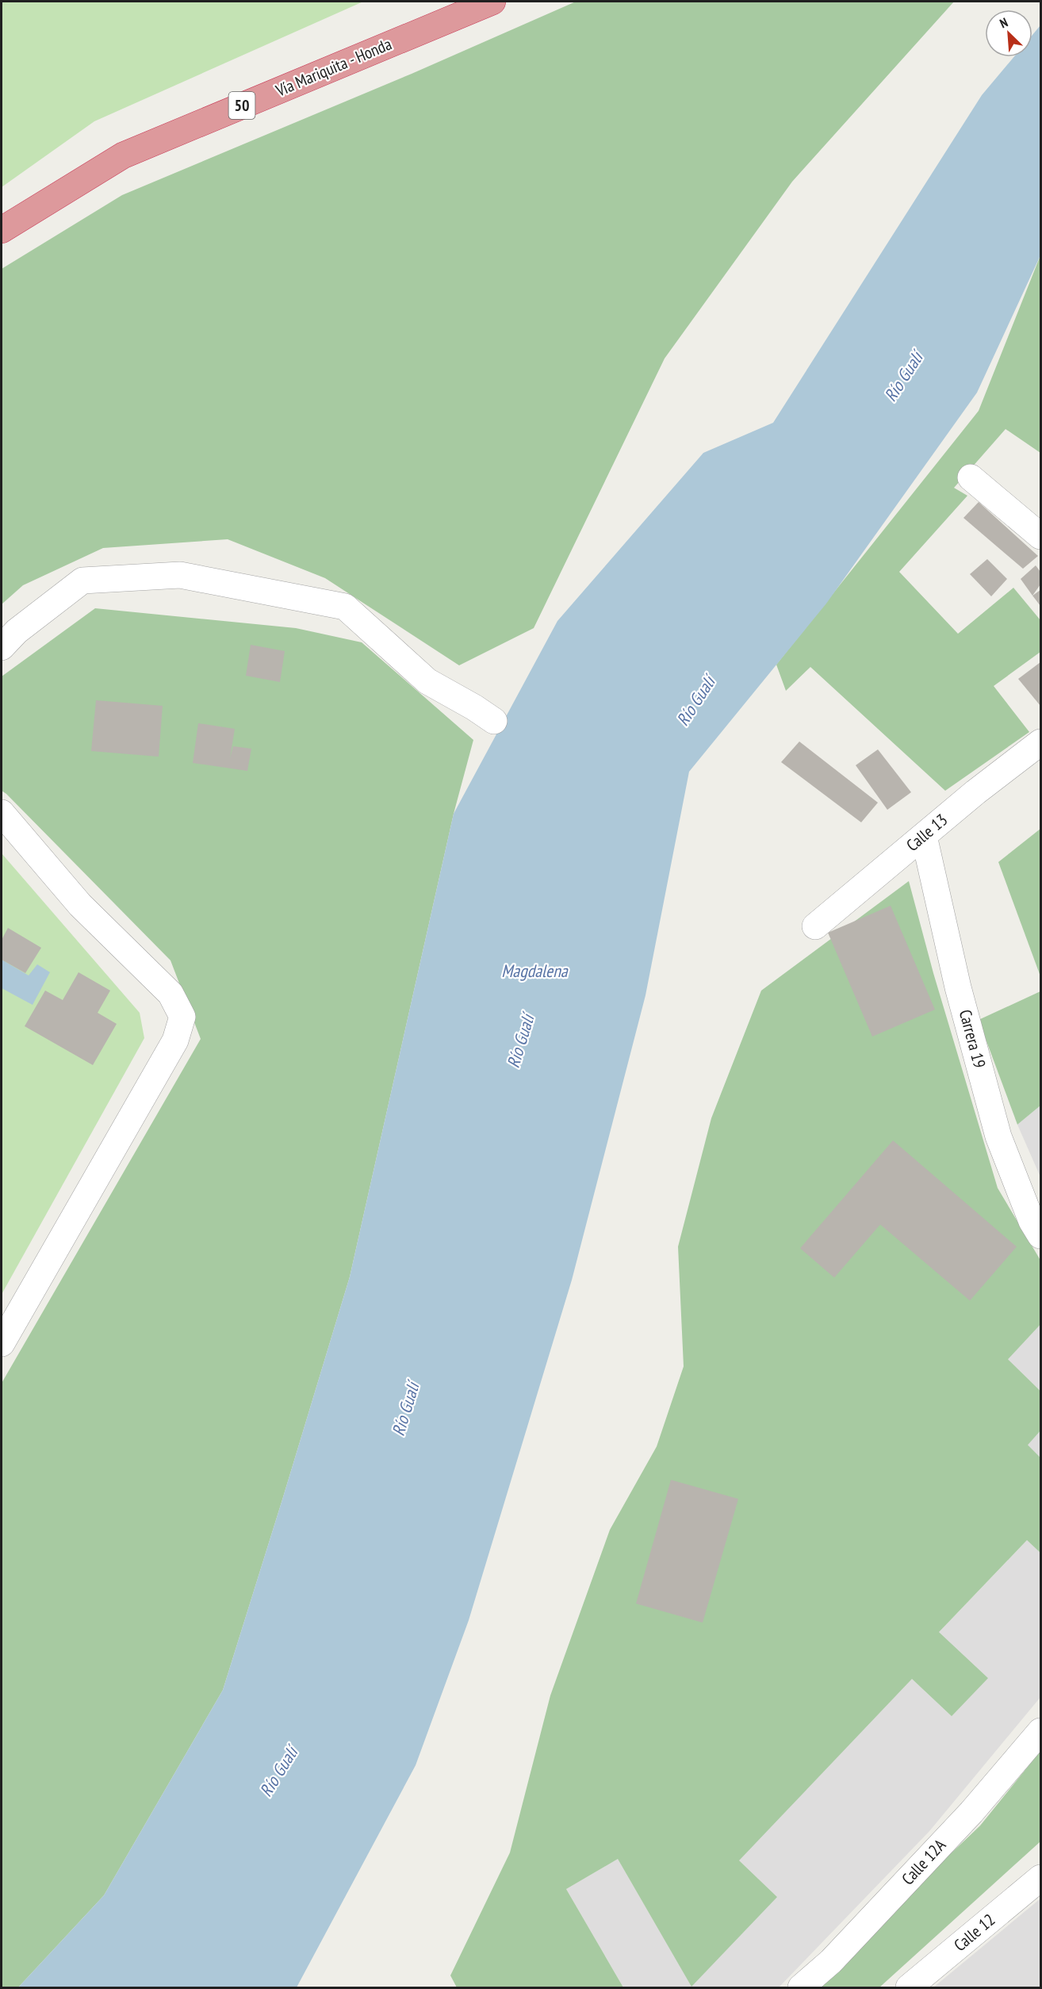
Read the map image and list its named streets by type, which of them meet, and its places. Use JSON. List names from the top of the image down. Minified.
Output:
{"streets":{"highway":["Vía Mariquita - Honda","50"],"street":["Calle 13","Carrera 19","Calle 12A","Calle 12"]},"crossings":[["Calle 13","Carrera 19"]],"water":["Río Gualí","Magdalena"],"north":"top left"}
